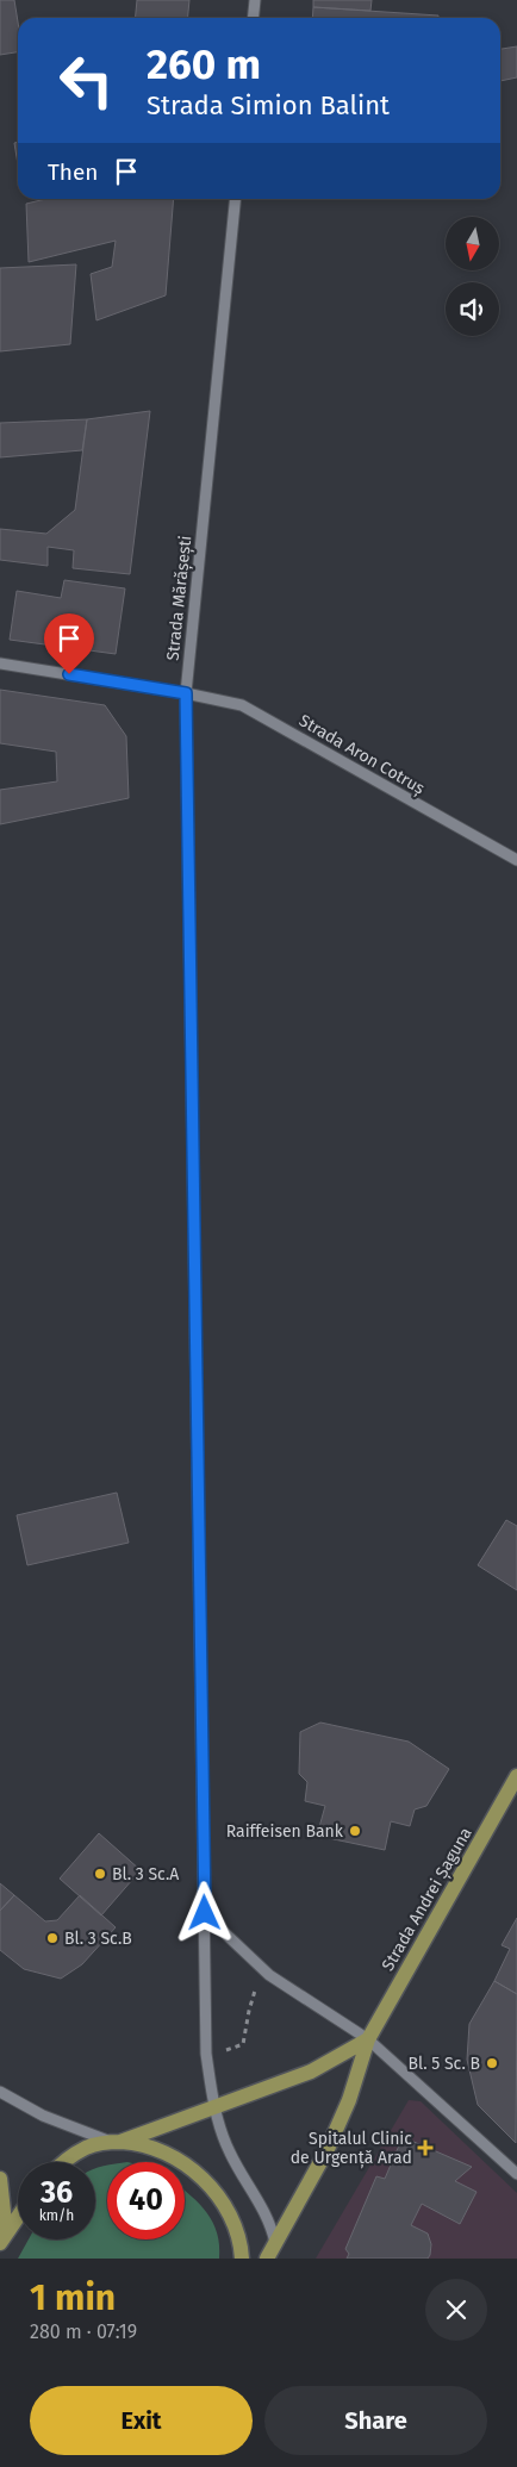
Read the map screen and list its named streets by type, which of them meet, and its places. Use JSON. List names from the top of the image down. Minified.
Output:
{"streets":{"main road":["Strada Andrei Șaguna"],"street":["Strada Mărășești","Strada Aron Cotruș"]},"crossings":[["Strada Mărășești","Strada Aron Cotruș"],["Strada Mărășești","Strada Andrei Șaguna"]],"places":{"other":["Raiffeisen Bank","Bl. 3 Sc.A","Bl. 3 Sc.B","Bl. 5 Sc. B"],"health":["Spitalul Clinic de Urgență Arad"]},"north":"bottom","page":{"turn":["260 m","Strada Simion Balint"],"then":"Then","speed":"36 km/h","limit":"40","heading":["1 min","280 m · 07:19"],"buttons":["Exit","Share"]}}
